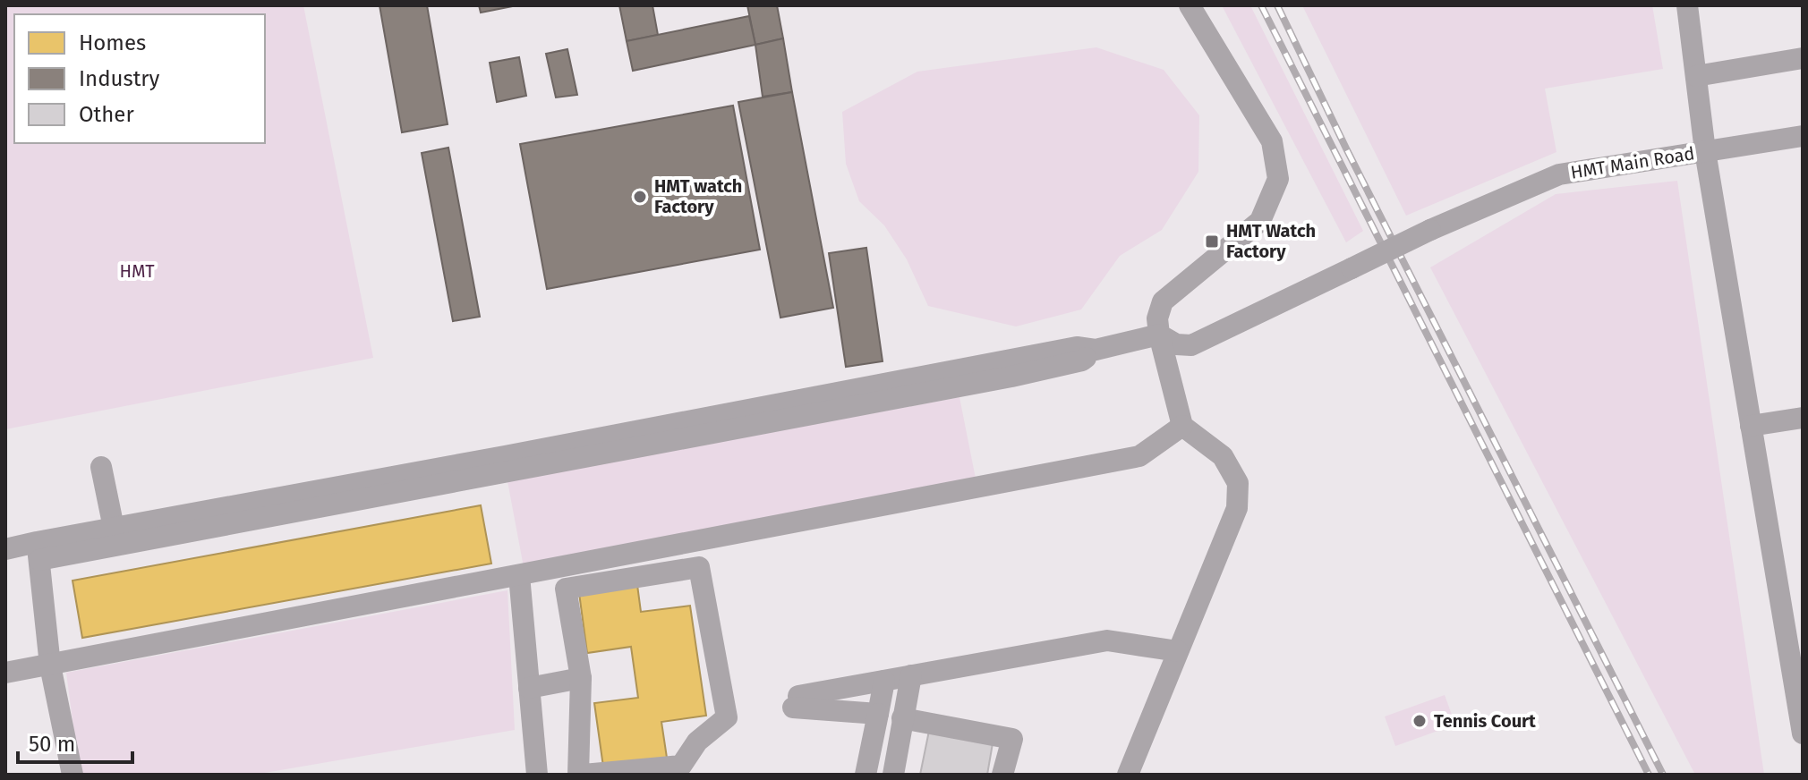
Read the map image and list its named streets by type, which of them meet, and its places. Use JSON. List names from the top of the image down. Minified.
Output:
{"streets":{"street":["HMT Main Road"]},"parks":["HMT"],"places":{"other":["HMT watch Factory","Tennis Court"],"transit":["HMT Watch Factory"]},"legend":["Homes","Industry","Other"],"scale_bar":"50 m"}
